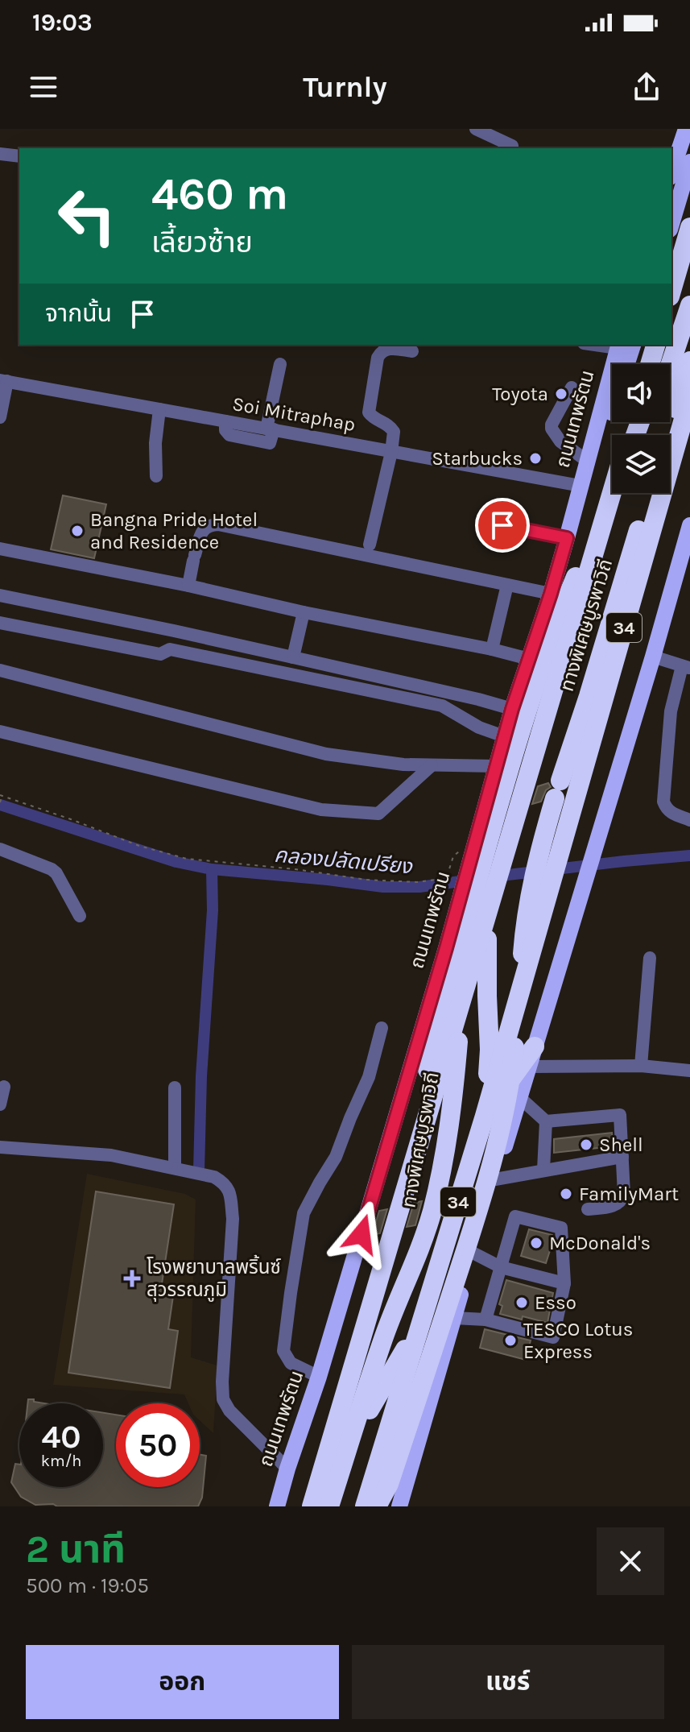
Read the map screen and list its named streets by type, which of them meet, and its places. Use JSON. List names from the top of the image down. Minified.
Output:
{"streets":{"highway":["ทางพิเศษบูรพาวิถี","34"],"main road":["ถนนเทพรัตน"],"street":["Soi Mitraphap"]},"crossings":[["Soi Mitraphap","ถนนเทพรัตน"],["ทางพิเศษบูรพาวิถี","34"]],"water":["คลองปลัดเปรียง"],"places":{"other":["Toyota","Starbucks","Bangna Pride Hotel and Residence","Shell","FamilyMart","McDonald's","Esso","TESCO Lotus Express"],"health":["โรงพยาบาลพริ้นซ์ สุวรรณภูมิ"]},"page":{"status":"19:03","header":"Turnly","turn":["460 m","เลี้ยวซ้าย"],"then":"จากนั้น","speed":"40 km/h","limit":"50","heading":["2 นาที","500 m · 19:05"],"buttons":["ออก","แชร์"]}}
